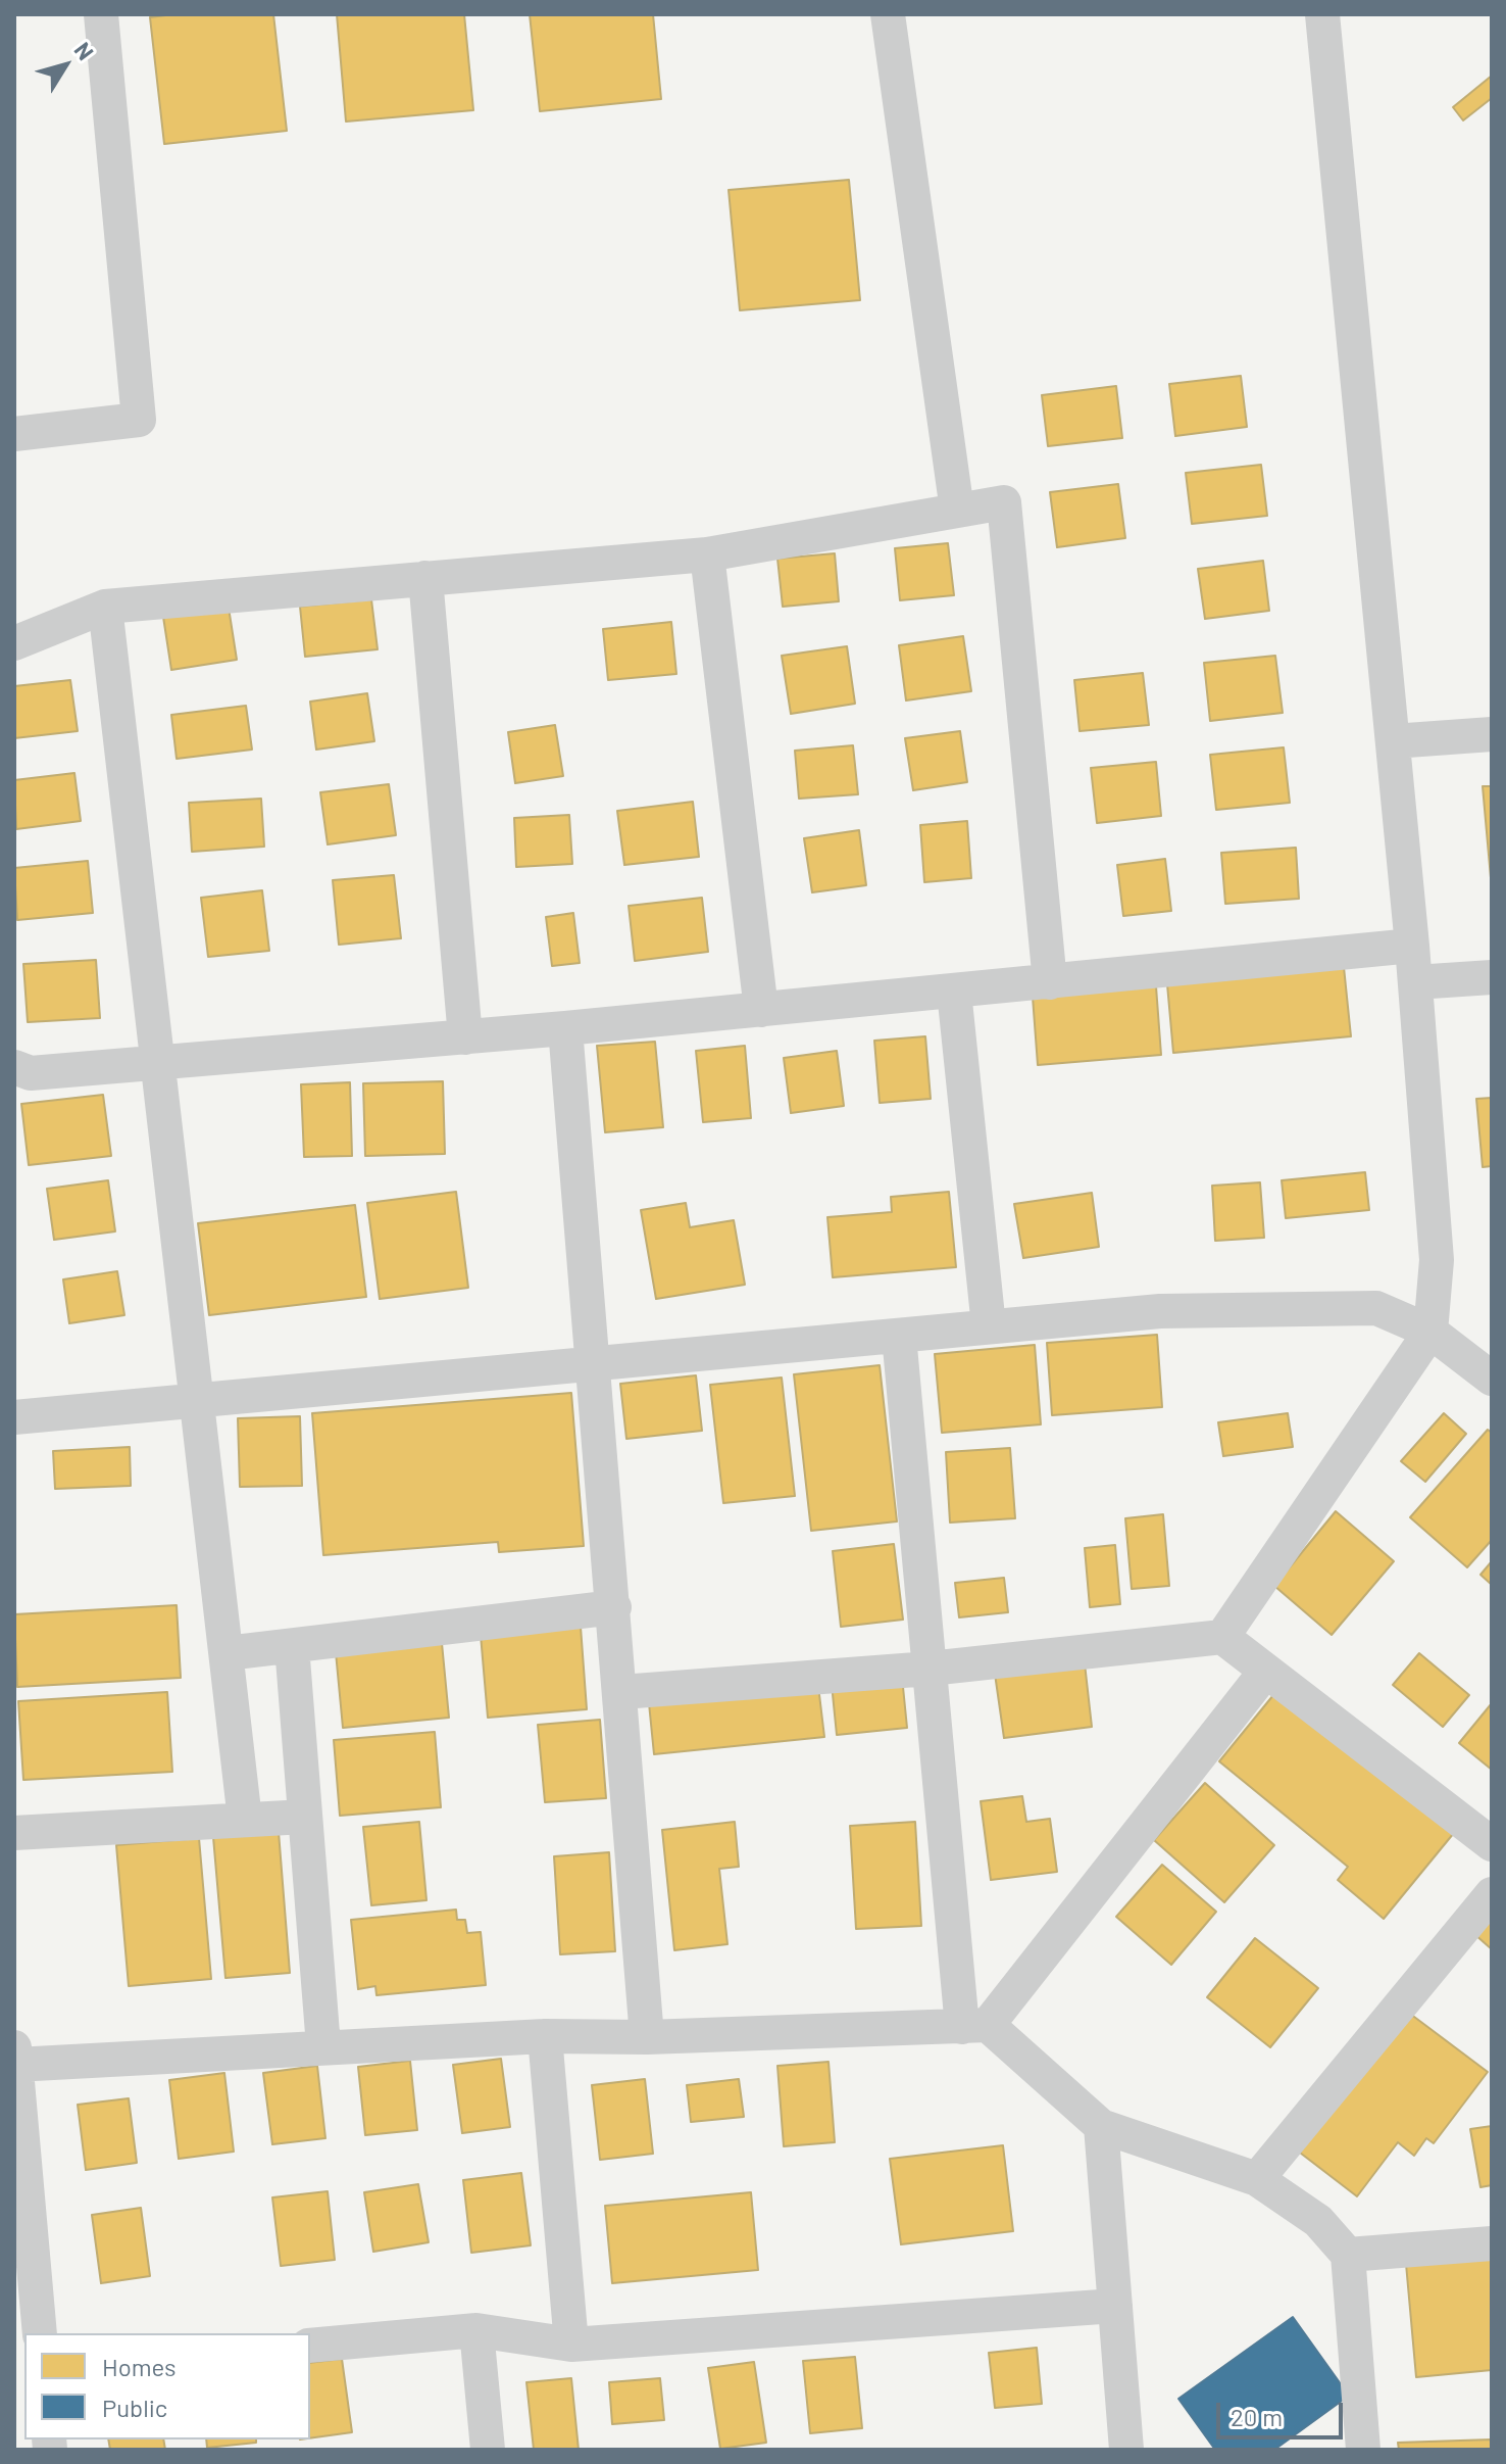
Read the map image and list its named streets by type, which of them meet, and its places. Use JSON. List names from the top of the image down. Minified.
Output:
{"legend":["Homes","Public"],"scale_bar":"20 m","north":"top right"}
